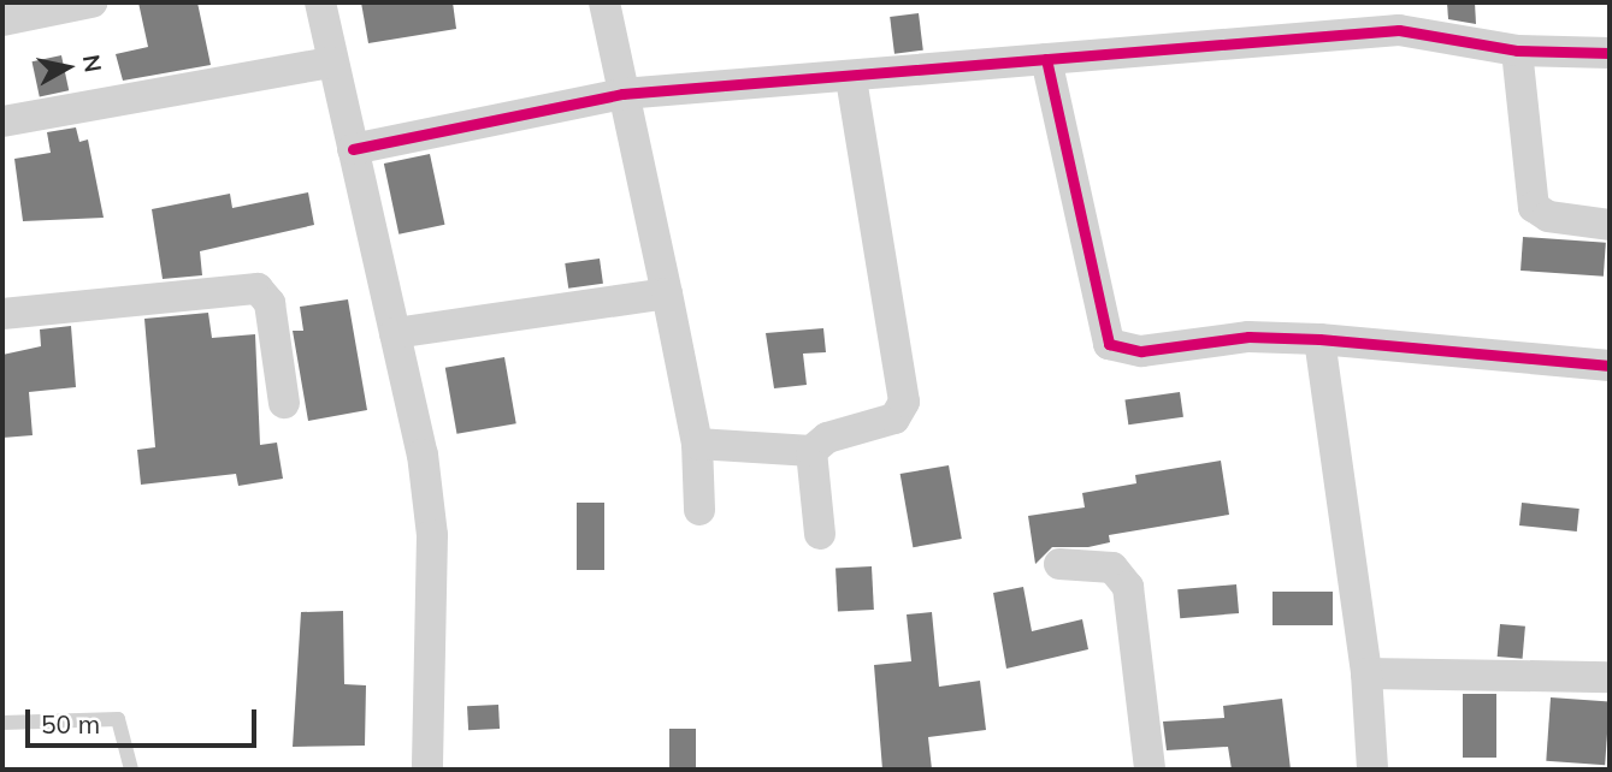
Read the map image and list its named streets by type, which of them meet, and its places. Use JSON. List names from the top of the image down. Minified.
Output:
{"scale_bar":"50 m","north":"right"}
